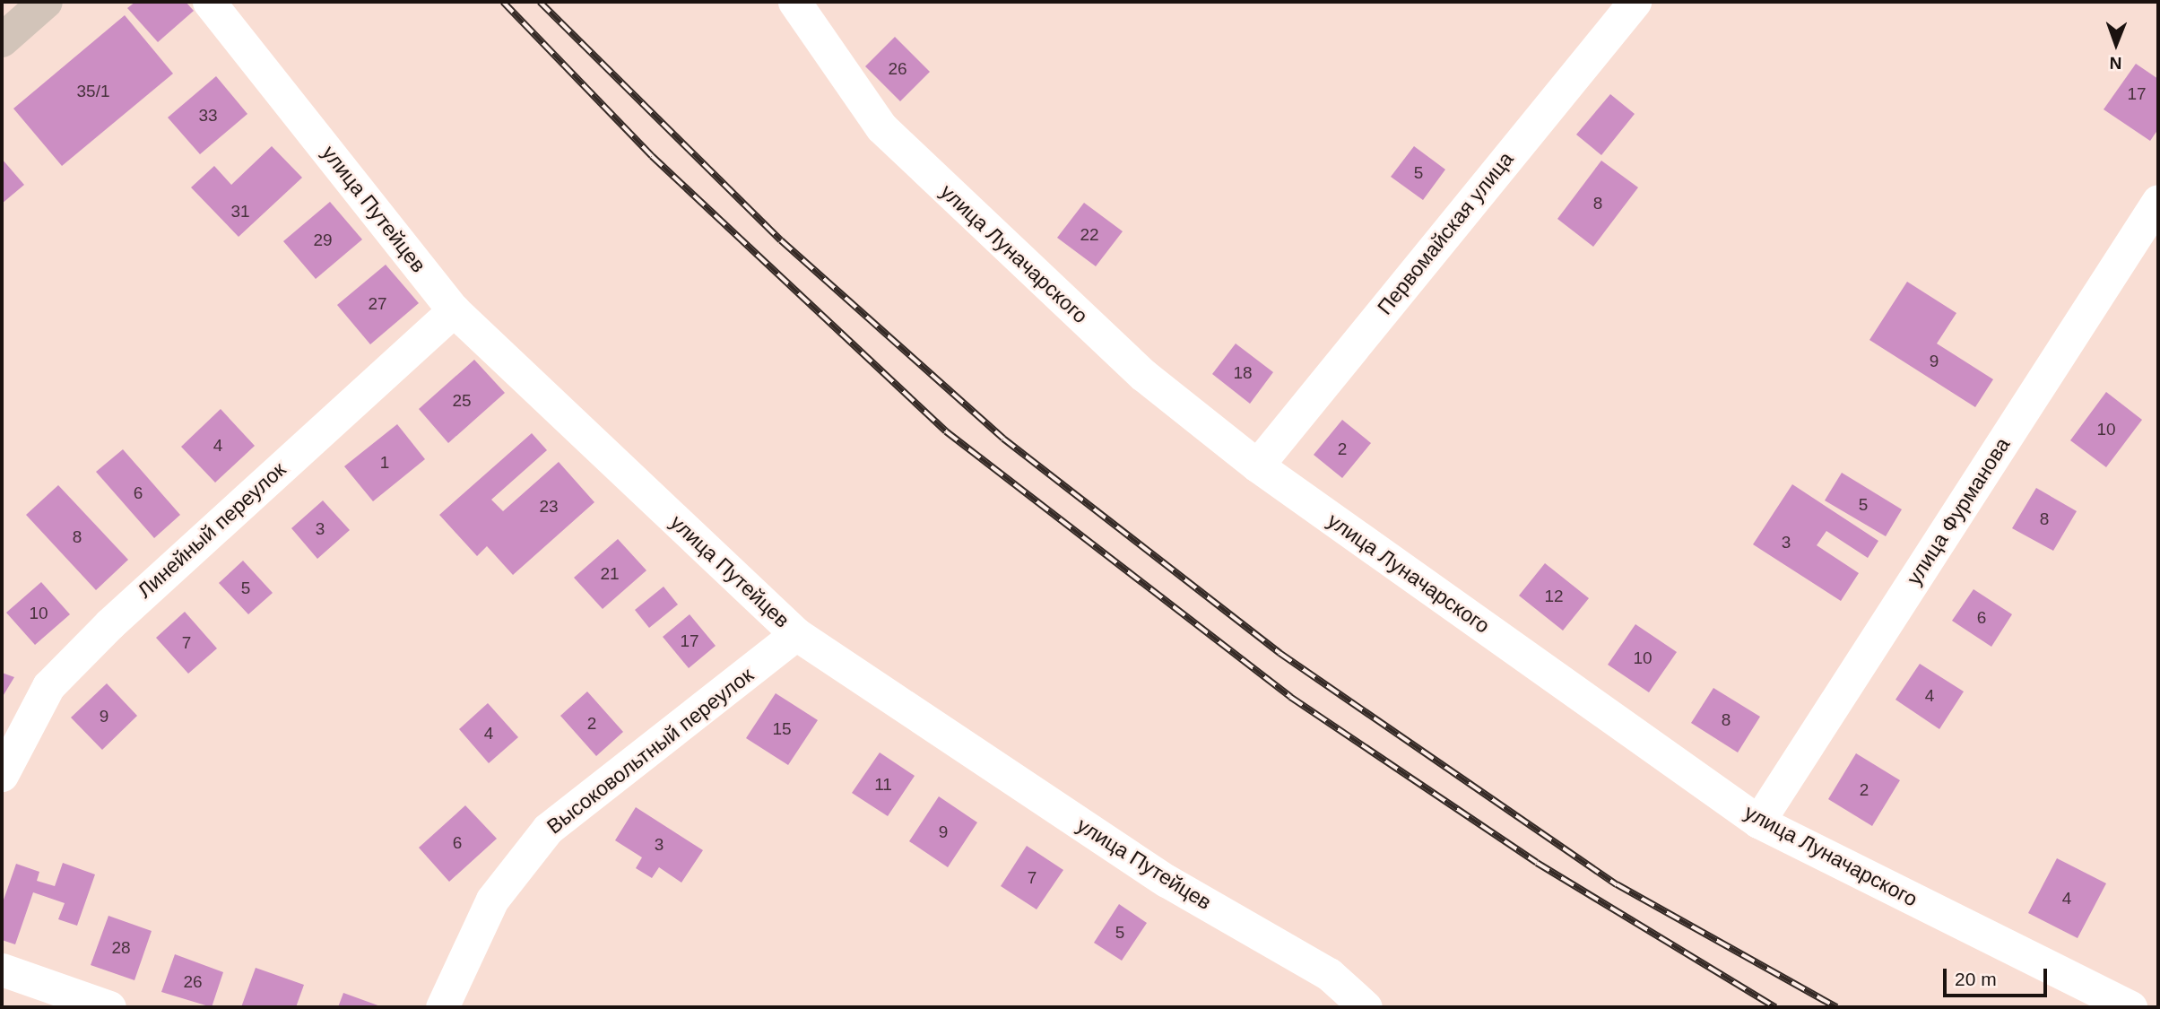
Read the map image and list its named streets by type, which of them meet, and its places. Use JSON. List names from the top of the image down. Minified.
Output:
{"streets":{"street":["улица Путейцев","Первомайская улица","улица Луначарского","улица Фурманова","Линейный переулок","Высоковольтный переулок"]},"crossings":[["улица Путейцев","Линейный переулок"],["улица Путейцев","Высоковольтный переулок"],["Первомайская улица","улица Луначарского"],["улица Луначарского","улица Фурманова"]],"house_numbers":["26","35/1","17","33","5","8","31","22","29","27","9","18","25","10","4","2","1","6","5","23","8","3","8","3","21","5","12","10","6","17","7","10","4","9","8","2","15","4","11","2","9","6","3","7","4","5","28","26"],"scale_bar":"20 m","north":"bottom"}
